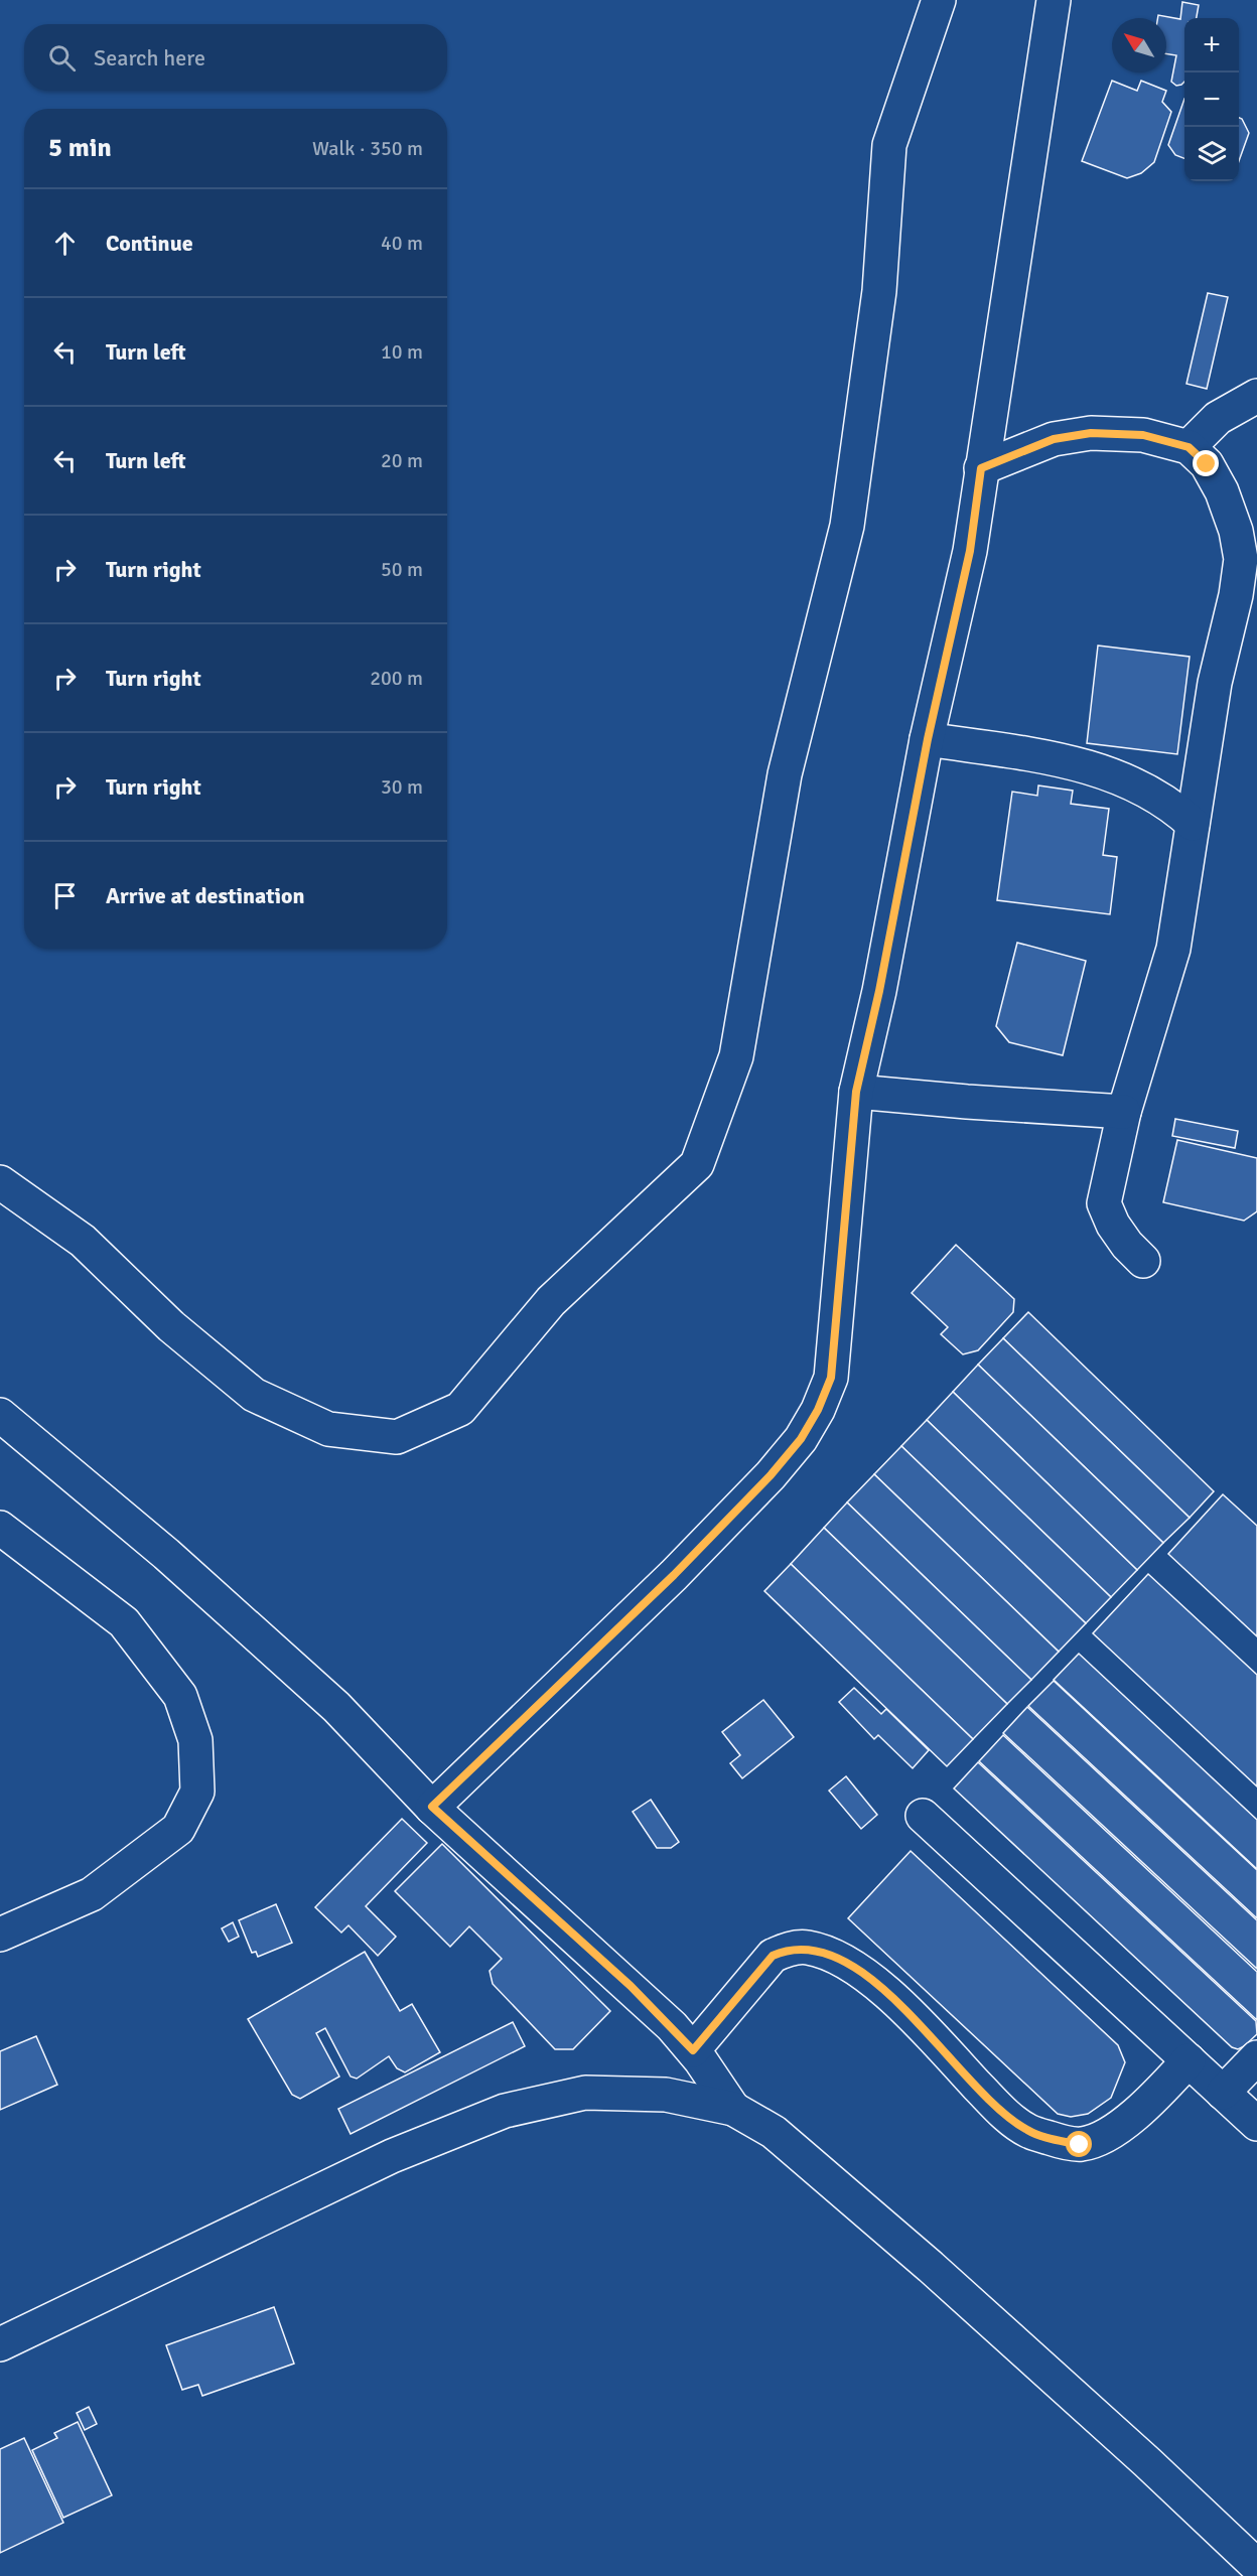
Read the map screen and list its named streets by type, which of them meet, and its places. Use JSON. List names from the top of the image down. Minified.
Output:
{"north":"top left","page":{"map_buttons":["+","−"],"search":"Search here","heading":["5 min","Walk · 350 m"],"list":[["Continue","40 m"],["Turn left","10 m"],["Turn left","20 m"],["Turn right","50 m"],["Turn right","200 m"],["Turn right","30 m"],"Arrive at destination"]}}
